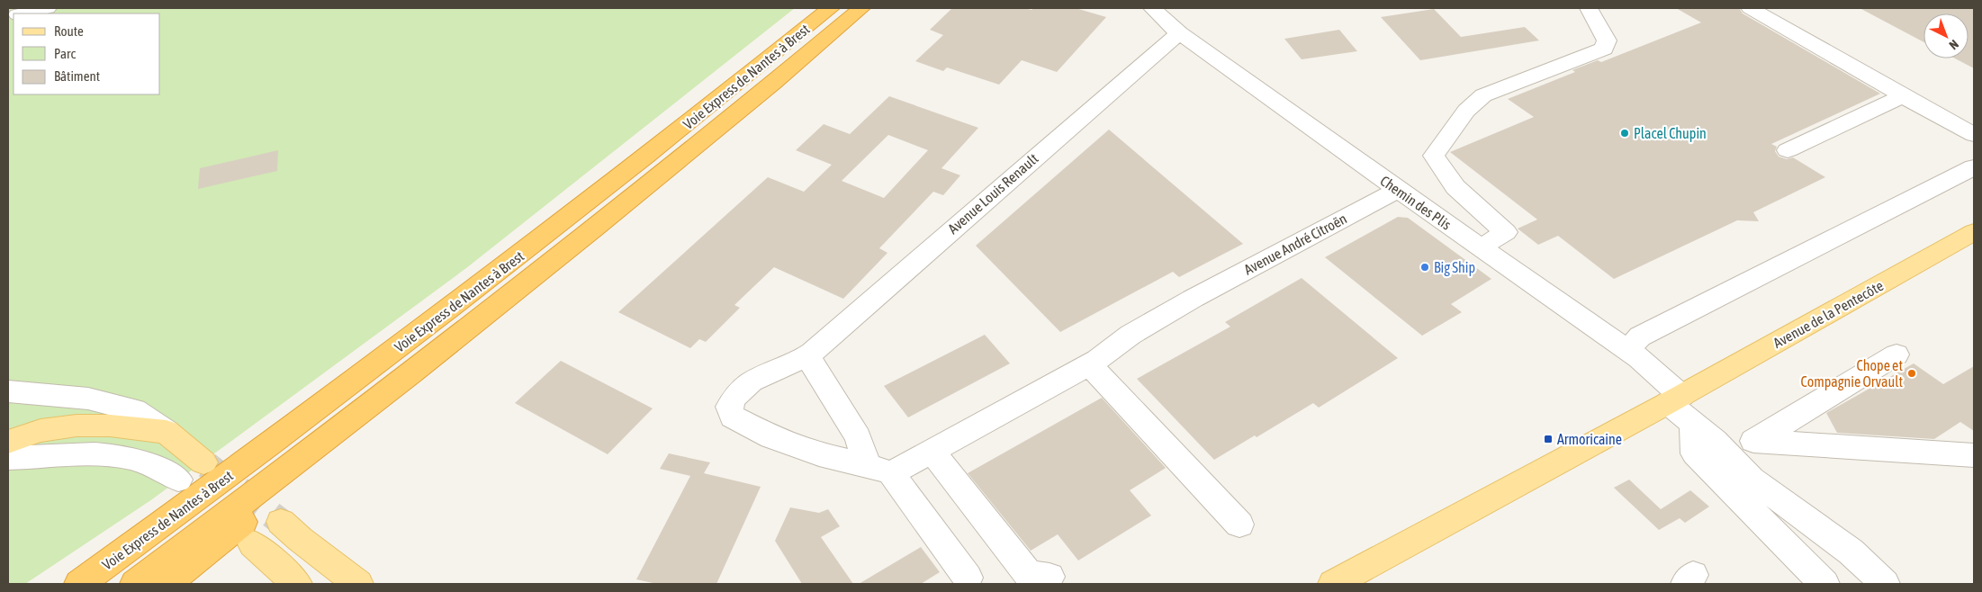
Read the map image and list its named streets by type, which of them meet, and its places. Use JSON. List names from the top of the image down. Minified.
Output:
{"streets":{"highway":["Voie Express de Nantes à Brest"],"main road":["Avenue de la Pentecôte"],"street":["Avenue Louis Renault","Chemin des Plis","Avenue André Citroën"]},"crossings":[["Avenue Louis Renault","Chemin des Plis"],["Avenue Louis Renault","Avenue André Citroën"],["Chemin des Plis","Avenue André Citroën"],["Chemin des Plis","Avenue de la Pentecôte"]],"places":{"other":["Placel Chupin","Big Ship","Chope et Compagnie Orvault"],"transit":["Armoricaine"]},"legend":["Route","Parc","Bâtiment"],"north":"bottom right"}
